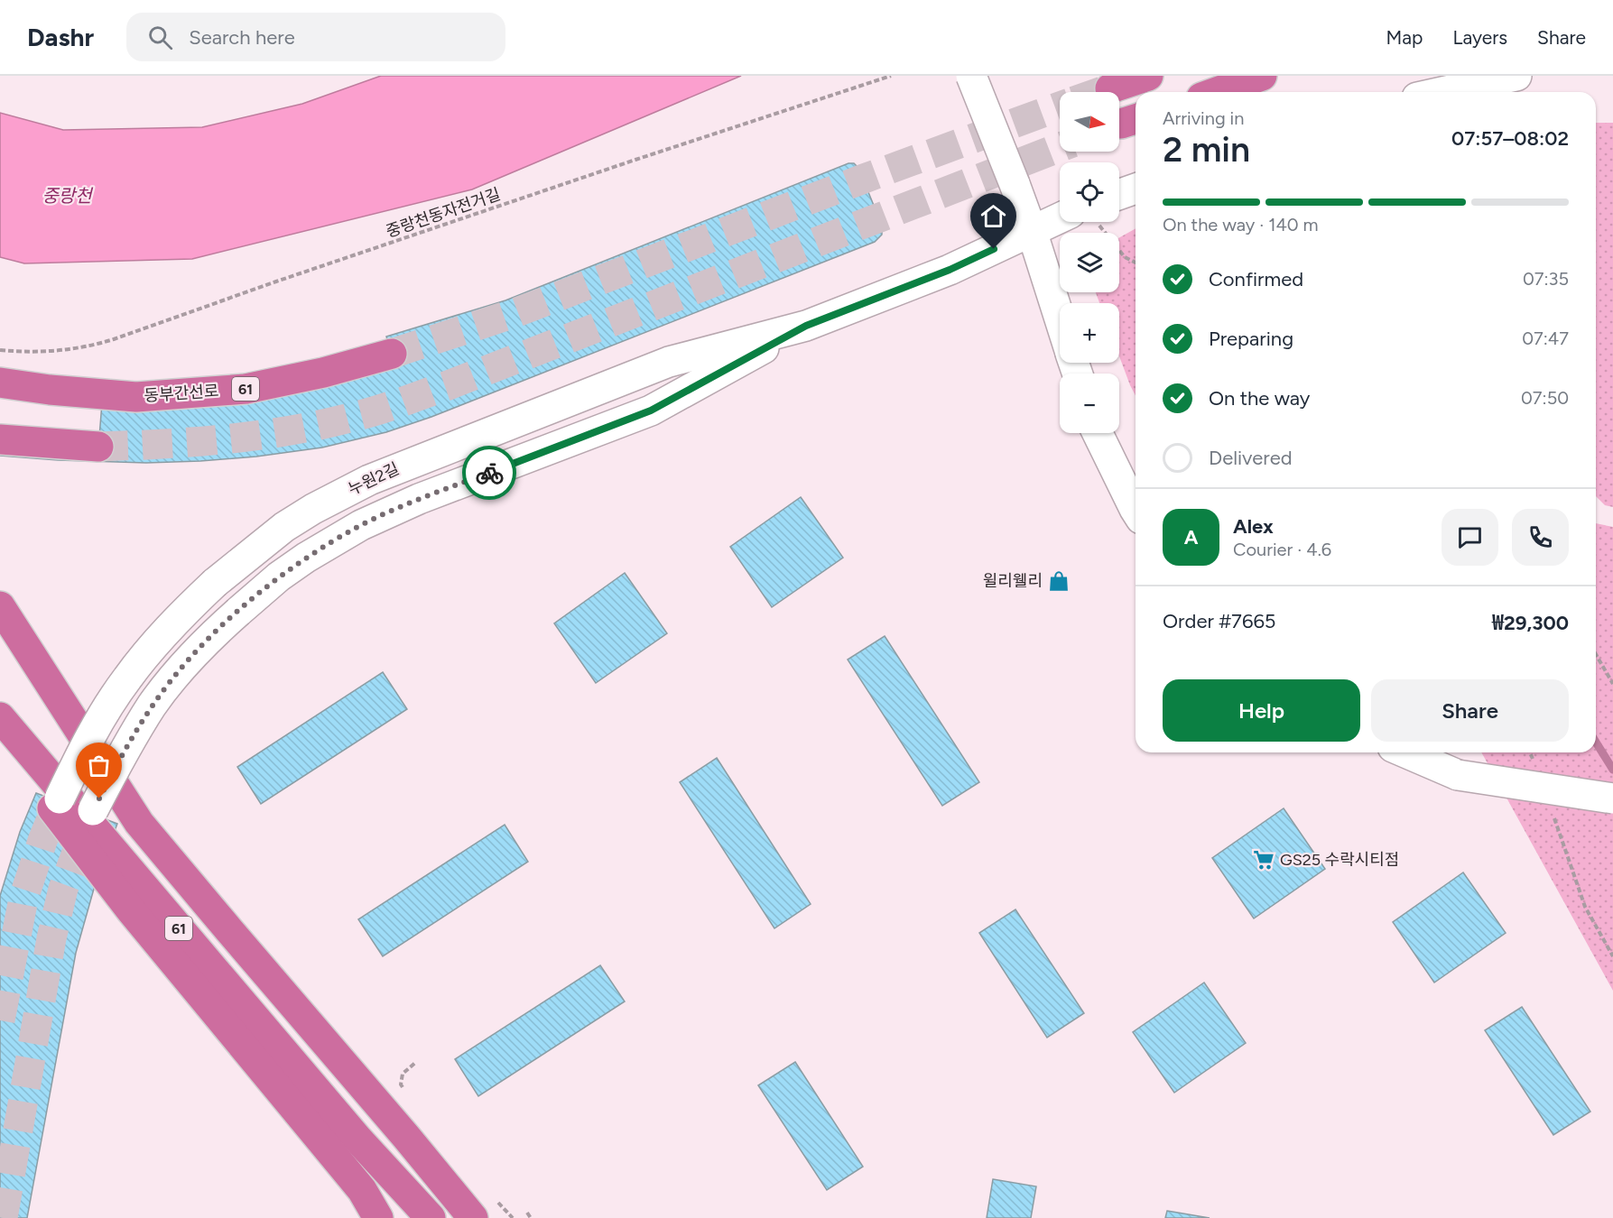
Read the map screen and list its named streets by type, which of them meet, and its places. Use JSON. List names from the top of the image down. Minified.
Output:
{"streets":{"highway":["61","동부간선로"],"street":["누원2길"],"path":["중랑천동자전거길"]},"water":["중랑천"],"places":{"shop":["윌리웰리"],"supermarket":["GS25 수락시티점"]},"north":"right","page":{"header":"Dashr","search":"Search here","nav":["Map","Layers","Share"],"map_buttons":["+","−"],"heading":["2 min","Arriving in","07:57–08:02"],"panel":["Alex","Courier · 4.6","Order #7665","₩29,300"],"bar":"On the way · 140 m","list":[["Confirmed","07:35"],["Preparing","07:47"],["On the way","07:50"],"Delivered"],"round":"A","buttons":["Help","Share"]}}
